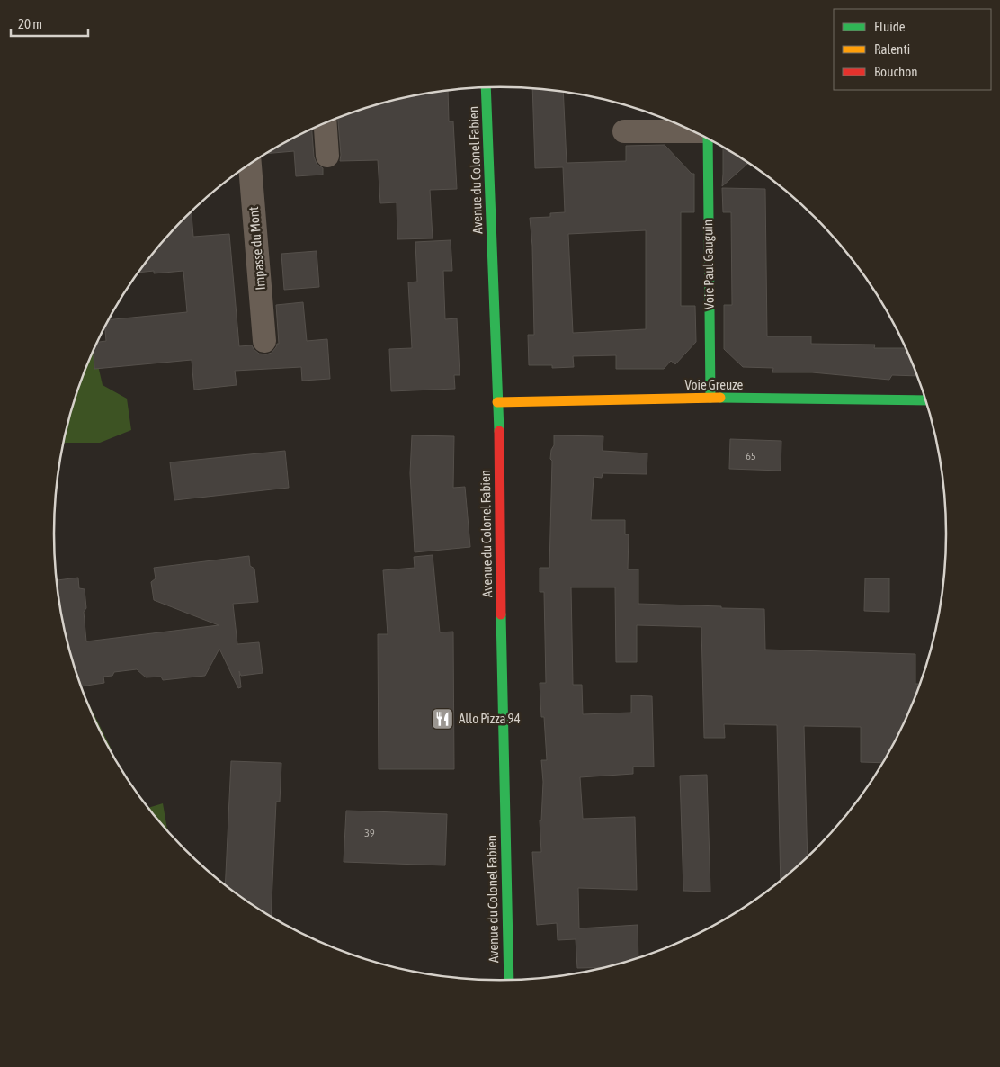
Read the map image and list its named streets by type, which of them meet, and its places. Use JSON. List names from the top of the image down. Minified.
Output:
{"streets":{"street":["Avenue du Colonel Fabien","Impasse du Mont","Voie Paul Gauguin","Voie Greuze"]},"crossings":[["Avenue du Colonel Fabien","Voie Greuze"],["Voie Paul Gauguin","Voie Greuze"]],"places":{"restaurant":["Allo Pizza 94"]},"house_numbers":["65","39"],"legend":["Fluide","Ralenti","Bouchon"],"scale_bar":"20 m"}
